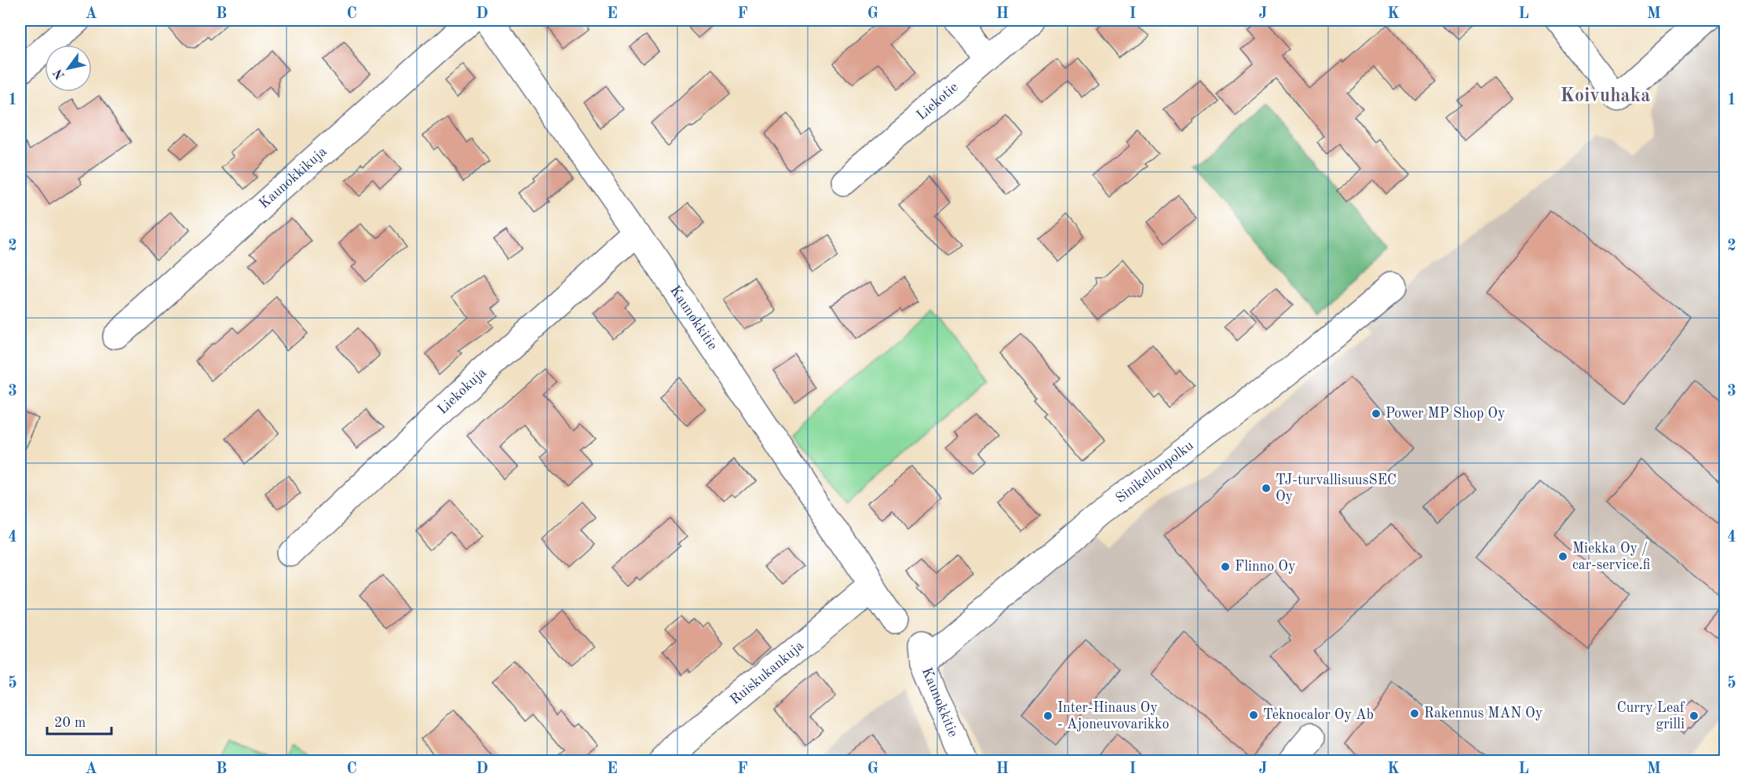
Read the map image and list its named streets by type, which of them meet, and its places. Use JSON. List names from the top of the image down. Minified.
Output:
{"streets":{"street":["Liekotie","Kaunokkikuja","Kaunokkitie","Liekokuja","Sinikellonpolku","Ruiskukankuja"]},"crossings":[["Kaunokkitie","Liekokuja"],["Kaunokkitie","Sinikellonpolku"],["Kaunokkitie","Ruiskukankuja"]],"districts":["Koivuhaka"],"places":["Power MP Shop Oy","TJ-turvallisuusSEC Oy","Miekka Oy / car-service.fi","Flinno Oy","Rakennus MAN Oy","Teknocalor Oy Ab","Inter-Hinaus Oy - Ajoneuvovarikko","Curry Leaf grilli"],"scale_bar":"20 m","north":"bottom left","grid":{"columns":["A","B","C","D","E","F","G","H","I","J","K","L","M"],"rows":["1","2","3","4","5"]}}
